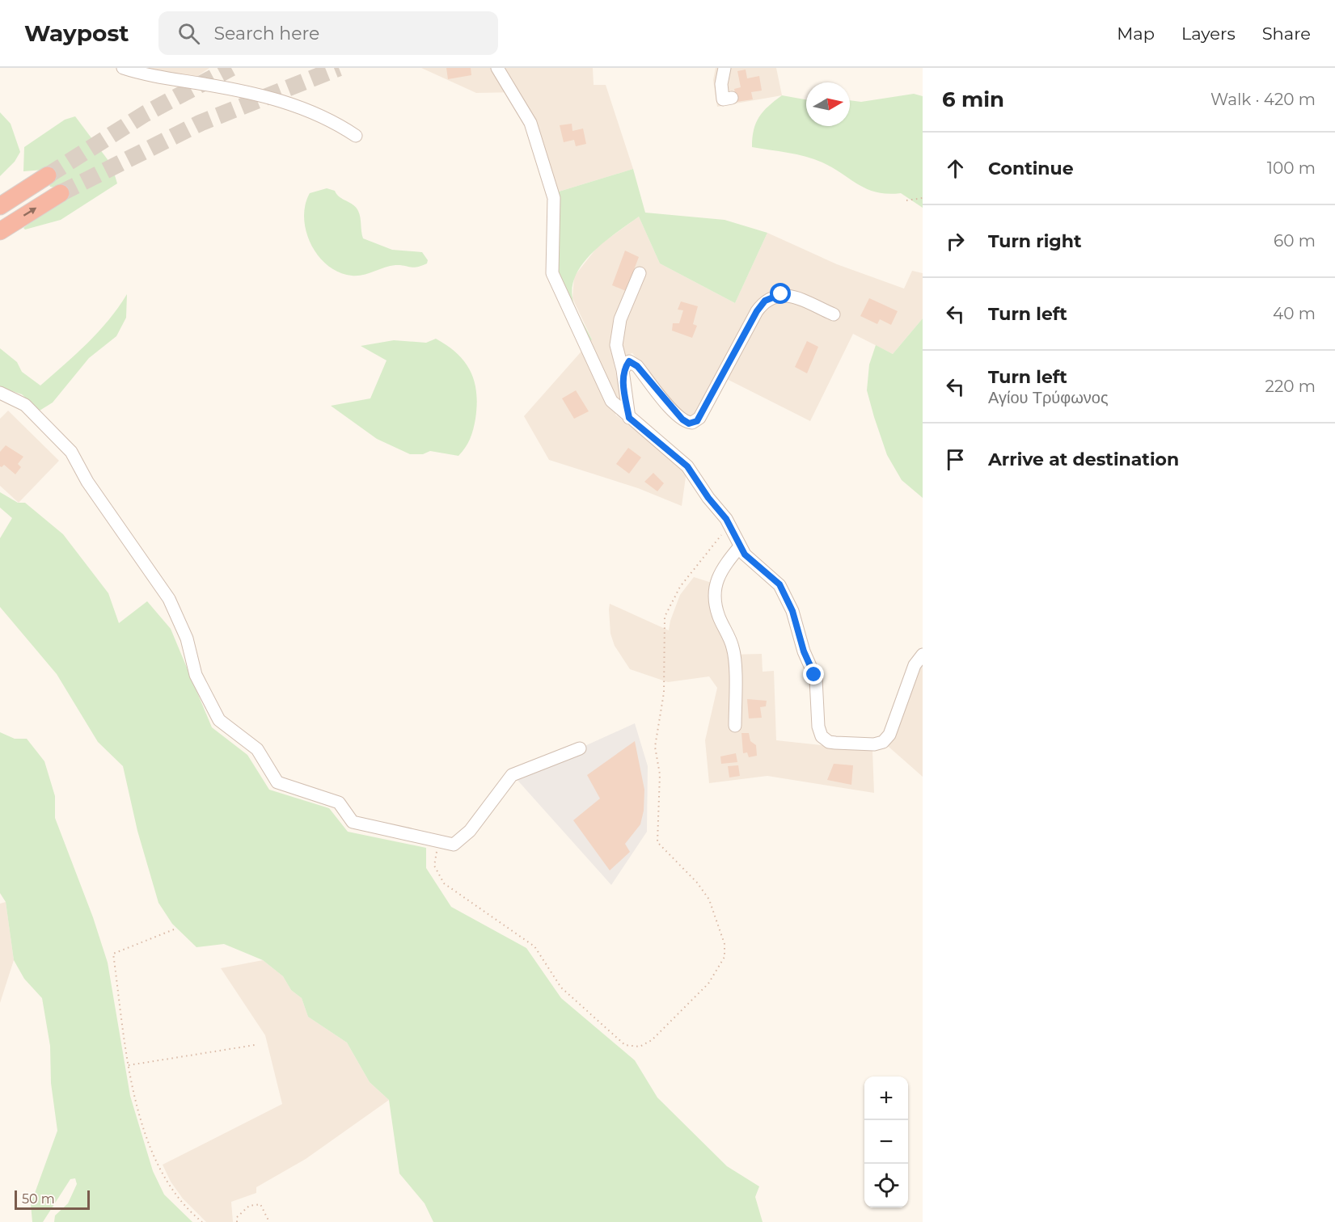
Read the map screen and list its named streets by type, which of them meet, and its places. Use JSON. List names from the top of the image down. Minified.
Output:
{"scale_bar":"50 m","north":"right","page":{"header":"Waypost","search":"Search here","nav":["Map","Layers","Share"],"heading":["6 min","Walk · 420 m"],"list":[["Continue","100 m"],["Turn right","60 m"],["Turn left","40 m"],["Turn left","Αγίου Τρύφωνος","220 m"],"Arrive at destination"],"map_buttons":["+","−"],"scale":"50 m"}}
